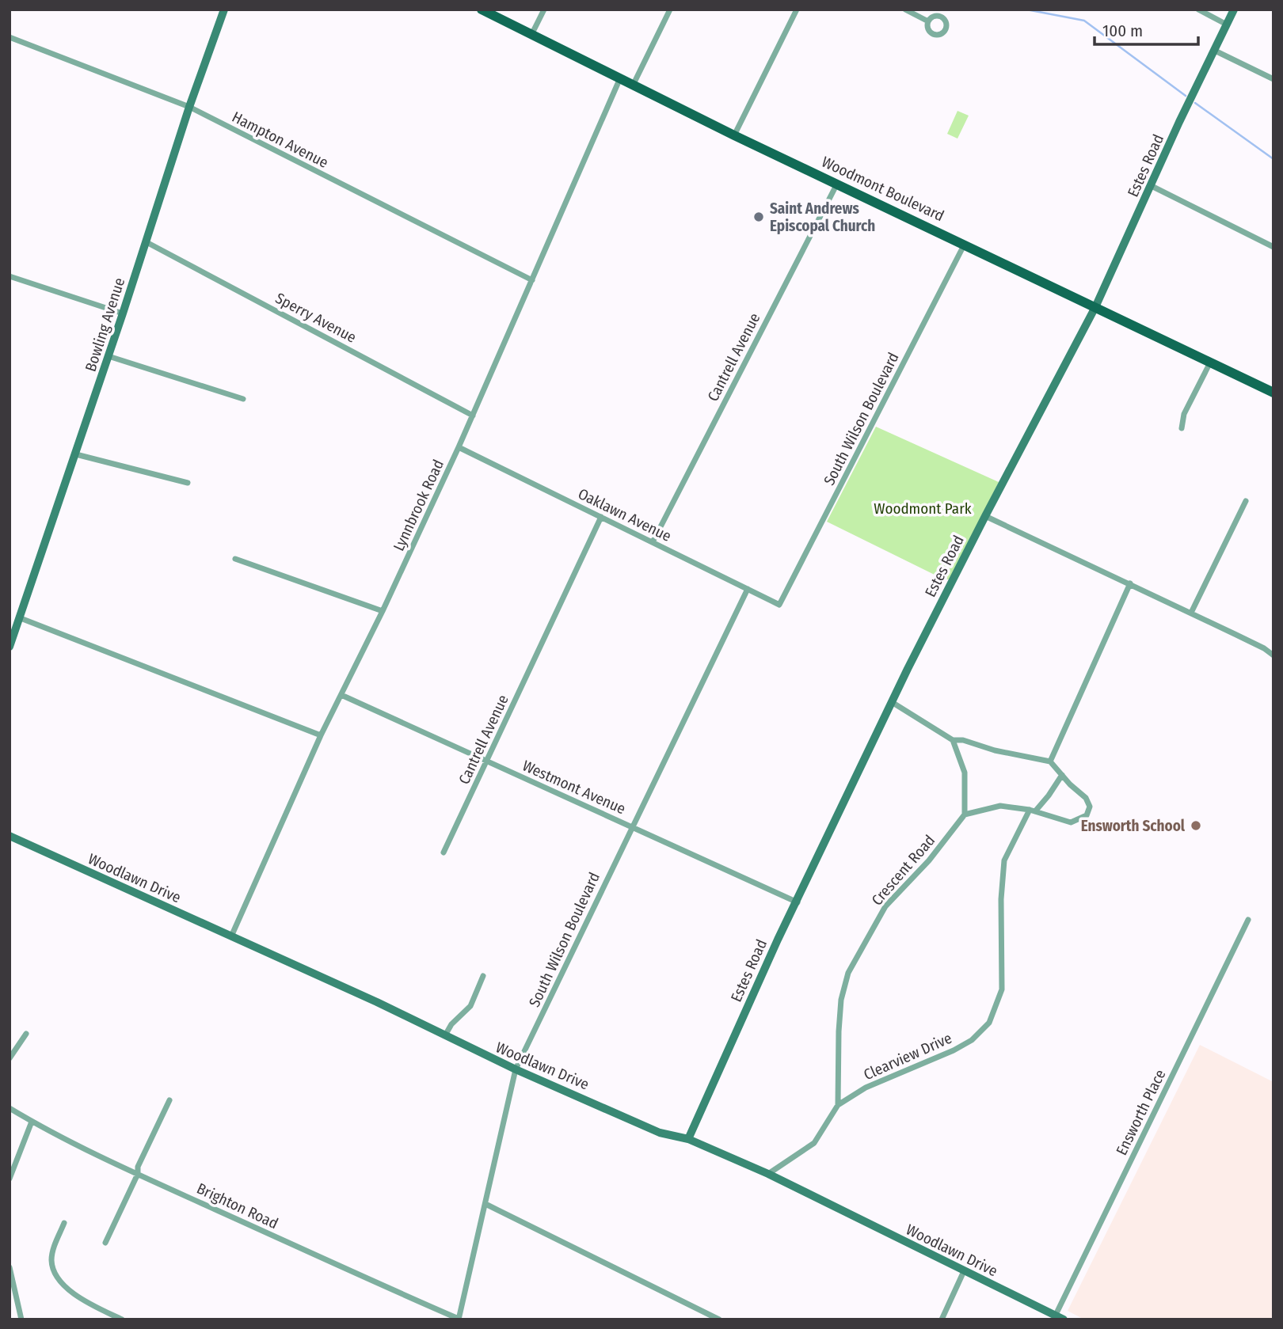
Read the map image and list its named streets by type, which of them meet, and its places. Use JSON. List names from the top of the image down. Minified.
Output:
{"streets":{"main road":["Woodmont Boulevard"],"street":["Hampton Avenue","Estes Road","Sperry Avenue","Bowling Avenue","Cantrell Avenue","South Wilson Boulevard","Lynnbrook Road","Oaklawn Avenue","Westmont Avenue","Crescent Road","Woodlawn Drive","Clearview Drive","Ensworth Place","Brighton Road"]},"crossings":[["Hampton Avenue","Bowling Avenue"],["Hampton Avenue","Lynnbrook Road"],["Estes Road","Woodmont Boulevard"],["Estes Road","Westmont Avenue"],["Estes Road","Woodlawn Drive"],["Woodmont Boulevard","Cantrell Avenue"],["Woodmont Boulevard","South Wilson Boulevard"],["Woodmont Boulevard","Lynnbrook Road"],["Sperry Avenue","Bowling Avenue"],["Sperry Avenue","Lynnbrook Road"],["Cantrell Avenue","Oaklawn Avenue"],["Cantrell Avenue","Westmont Avenue"],["South Wilson Boulevard","Oaklawn Avenue"],["South Wilson Boulevard","Westmont Avenue"],["South Wilson Boulevard","Woodlawn Drive"],["South Wilson Boulevard","Brighton Road"],["Lynnbrook Road","Oaklawn Avenue"],["Lynnbrook Road","Westmont Avenue"],["Lynnbrook Road","Woodlawn Drive"],["Crescent Road","Clearview Drive"],["Woodlawn Drive","Clearview Drive"],["Woodlawn Drive","Ensworth Place"]],"parks":["Woodmont Park"],"places":["Saint Andrews Episcopal Church","Ensworth School"],"scale_bar":"100 m"}
